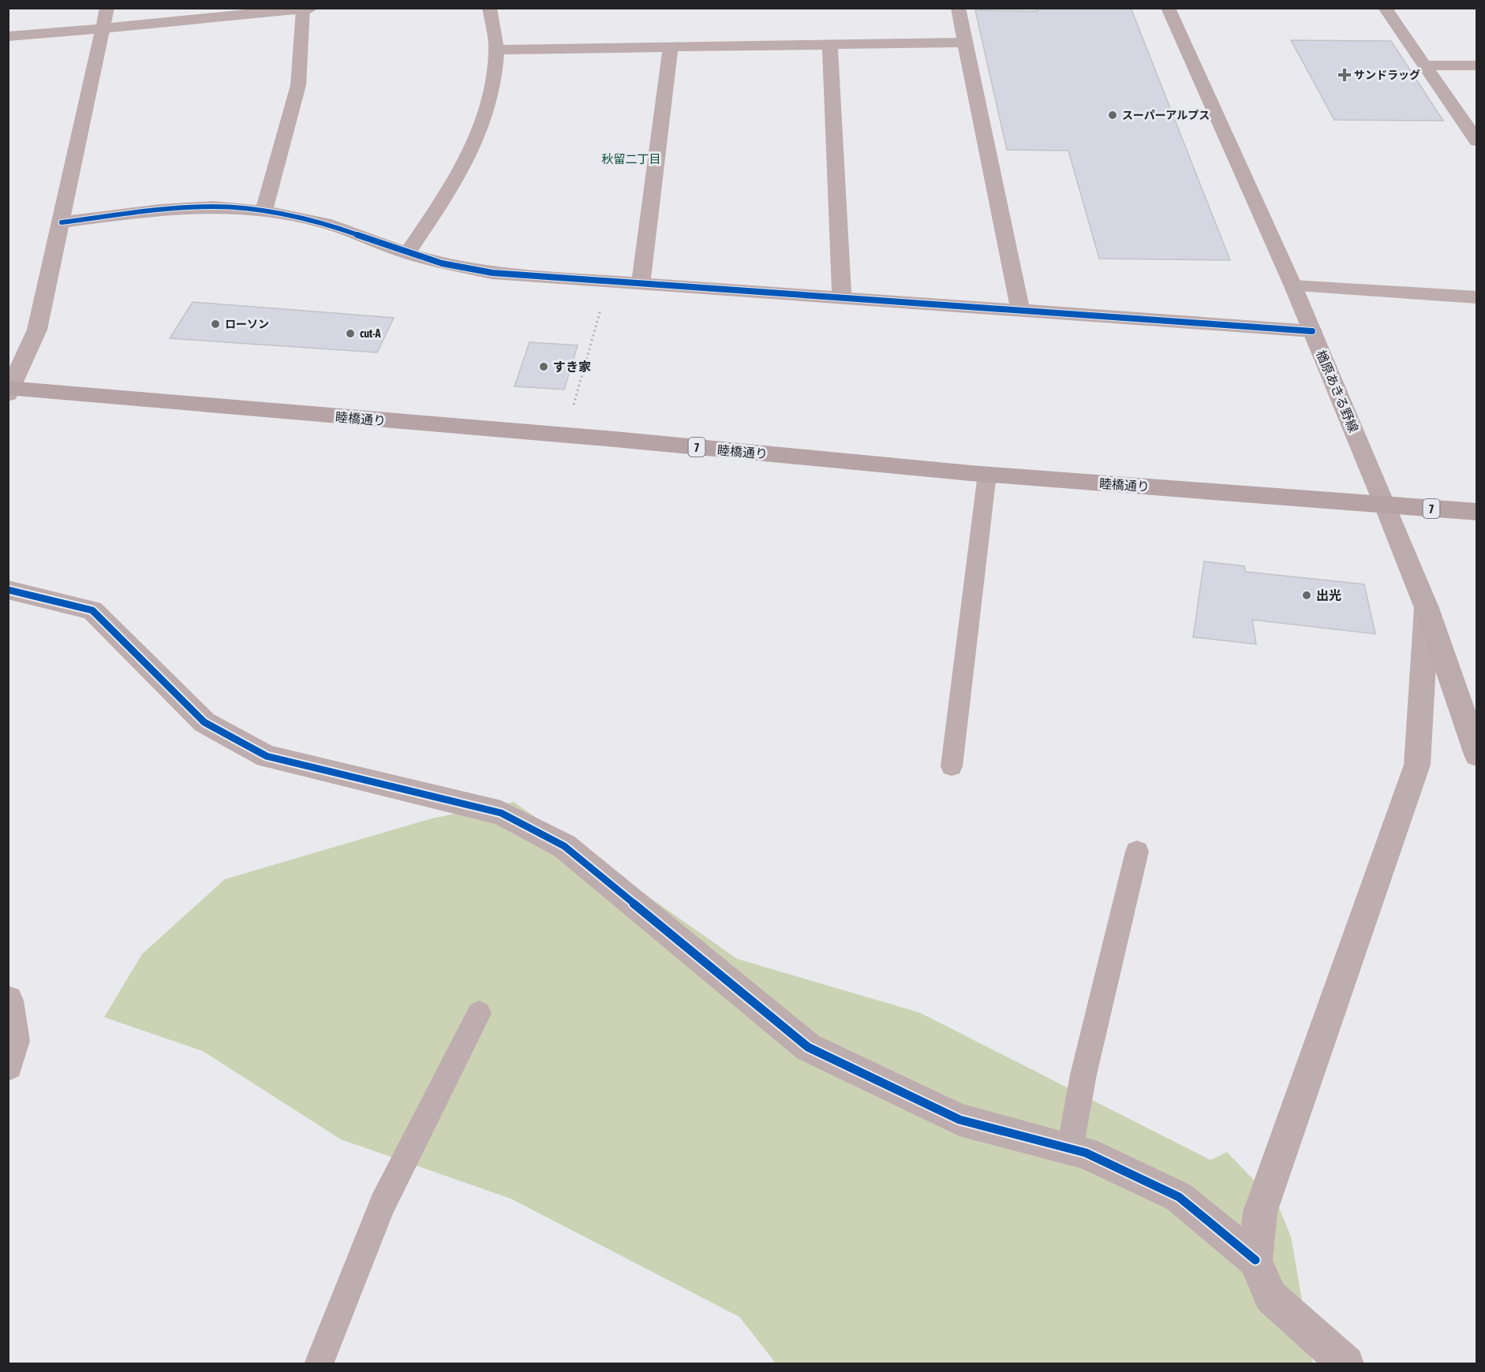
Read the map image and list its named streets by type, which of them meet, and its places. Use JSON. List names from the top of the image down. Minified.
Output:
{"streets":{"main road":["楢原あきる野線","睦橋通り","7"]},"crossings":[["楢原あきる野線","睦橋通り"]],"districts":["秋留二丁目"],"places":{"health":["サンドラッグ"],"other":["スーパーアルプス","ローソン","cut-A","すき家","出光"]}}
